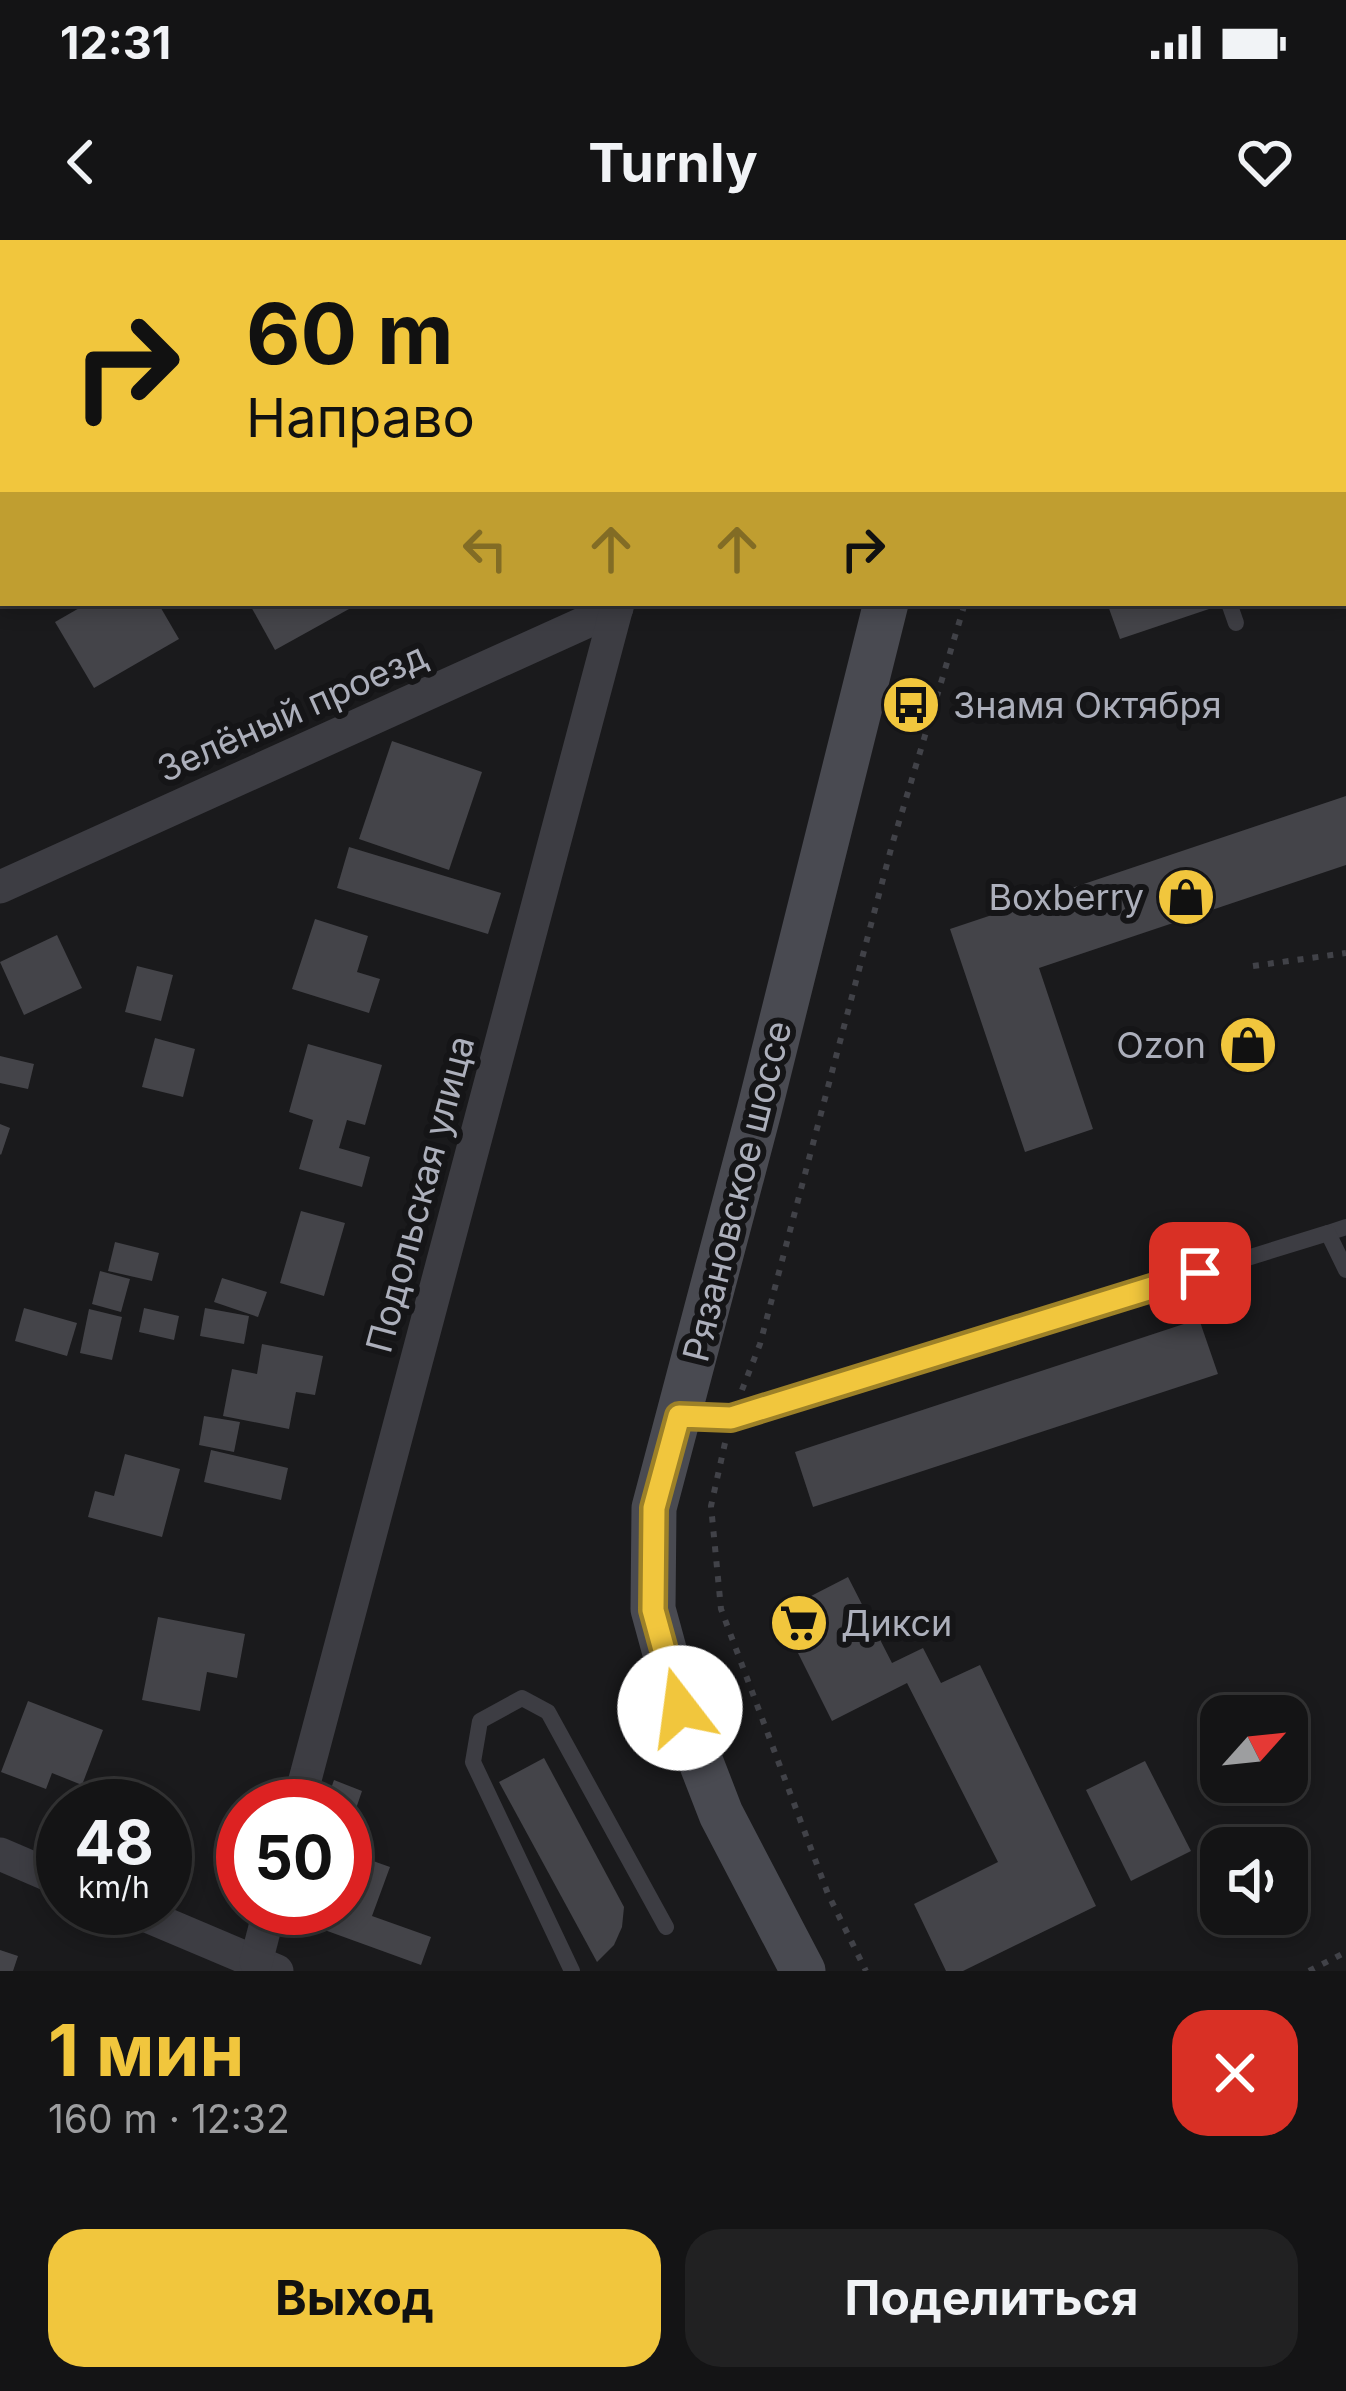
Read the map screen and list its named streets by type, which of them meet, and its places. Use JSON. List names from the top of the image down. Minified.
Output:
{"streets":{"main road":["Рязановское шоссе"],"street":["Зелёный проезд","Подольская улица"]},"places":{"bus stop":["Знамя Октября"],"shop":["Boxberry","Ozon"],"supermarket":["Дикси"]},"north":"top right","page":{"status":"12:31","header":"Turnly","turn":["60 m","Направо"],"speed":"48 km/h","limit":"50","heading":["1 мин","160 m · 12:32"],"buttons":["Выход","Поделиться"]}}
